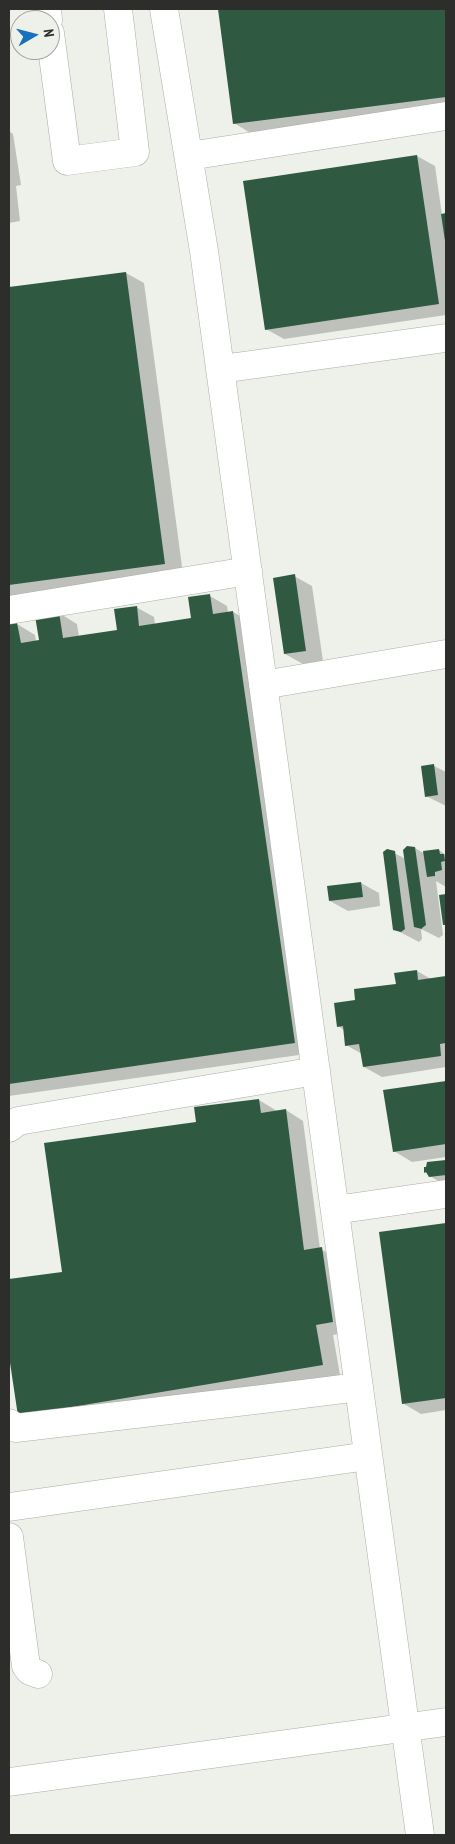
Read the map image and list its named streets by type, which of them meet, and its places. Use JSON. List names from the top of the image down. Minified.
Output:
{"north":"right"}
